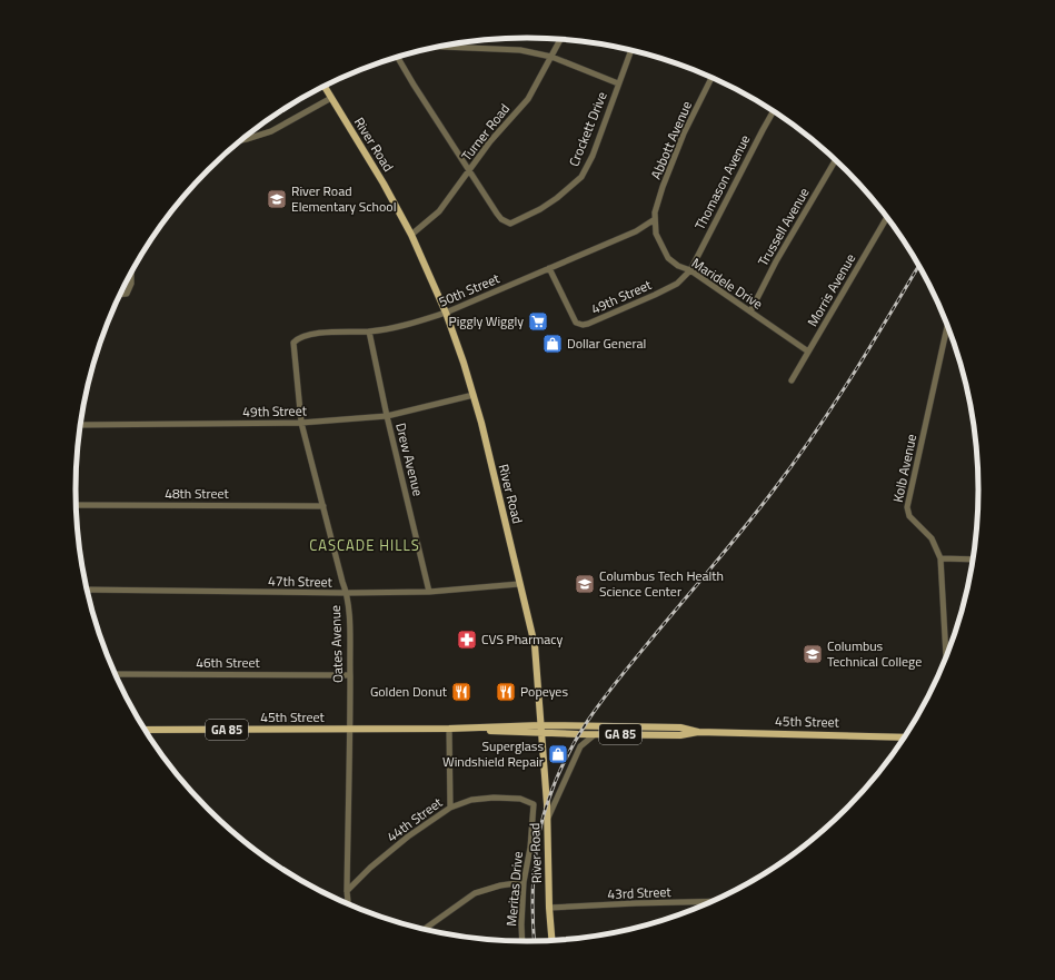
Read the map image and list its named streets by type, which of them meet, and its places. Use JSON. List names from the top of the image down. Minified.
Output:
{"streets":{"main road":["River Road","45th Street","GA 85"],"street":["Crockett Drive","Turner Road","Abbott Avenue","Thomason Avenue","Trussell Avenue","Maridele Drive","50th Street","Morris Avenue","49th Street","Drew Avenue","Kolb Avenue","48th Street","47th Street","Oates Avenue","46th Street","44th Street","Meritas Drive","43rd Street"]},"crossings":[["Crockett Drive","Turner Road"],["Turner Road","River Road"],["Abbott Avenue","Maridele Drive"],["Abbott Avenue","50th Street"],["River Road","50th Street"],["River Road","49th Street"],["River Road","47th Street"],["River Road","45th Street"],["River Road","43rd Street"],["Thomason Avenue","Maridele Drive"],["Thomason Avenue","49th Street"],["Trussell Avenue","Maridele Drive"],["Maridele Drive","50th Street"],["Maridele Drive","Morris Avenue"],["Maridele Drive","49th Street"],["50th Street","49th Street"],["50th Street","Drew Avenue"],["50th Street","Oates Avenue"],["49th Street","Drew Avenue"],["49th Street","Oates Avenue"],["Drew Avenue","47th Street"],["48th Street","Oates Avenue"],["47th Street","Oates Avenue"],["Oates Avenue","46th Street"],["Oates Avenue","45th Street"],["Oates Avenue","44th Street"],["44th Street","Meritas Drive"]],"districts":["CASCADE HILLS"],"places":{"school or university":["River Road Elementary School","Columbus Tech Health Science Center","Columbus Technical College"],"supermarket":["Piggly Wiggly"],"shop":["Dollar General","Superglass Windshield Repair"],"pharmacy":["CVS Pharmacy"],"restaurant":["Golden Donut","Popeyes"]}}
